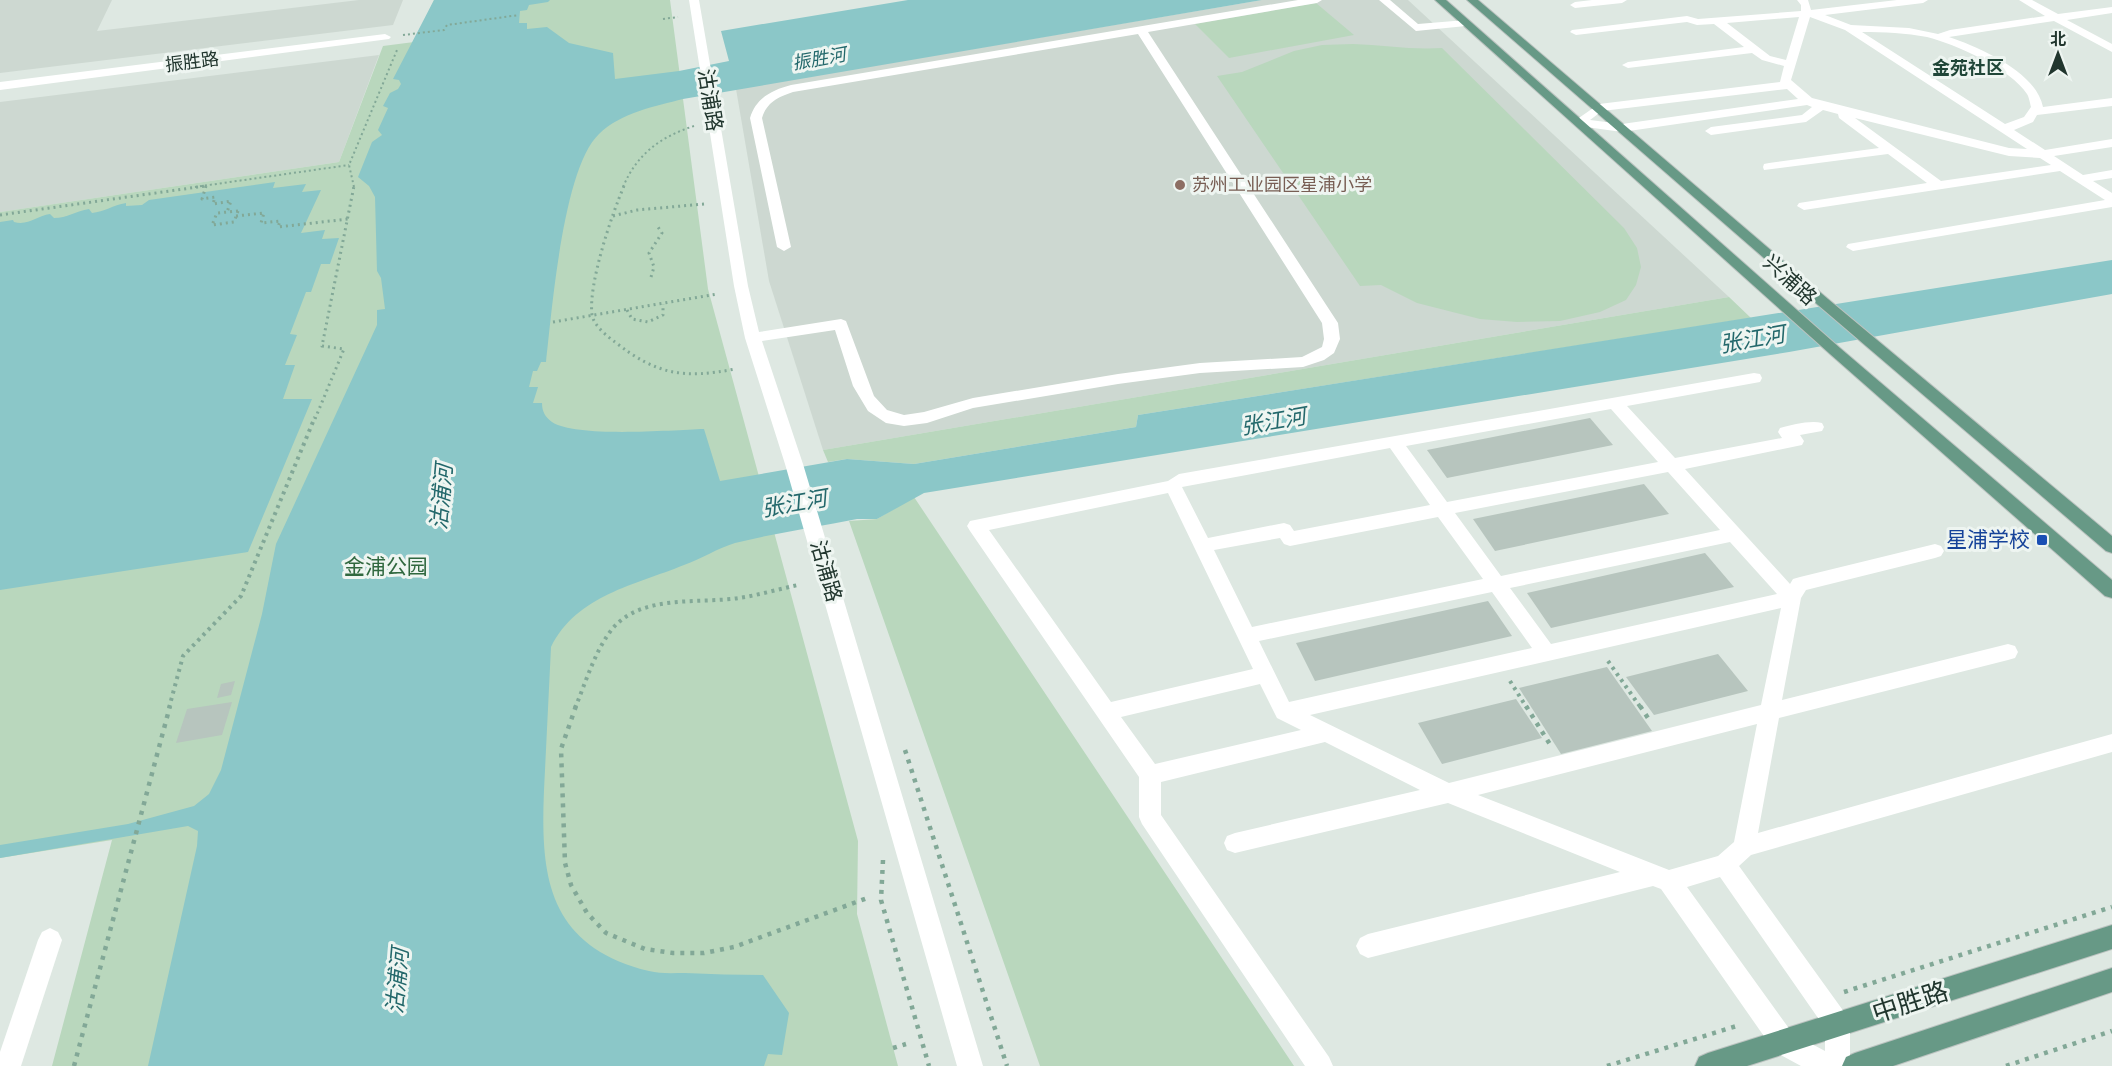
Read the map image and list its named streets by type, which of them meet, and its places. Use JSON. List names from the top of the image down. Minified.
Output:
{"streets":{"main road":["兴浦路","中胜路"],"street":["振胜路","沽浦路"]},"districts":["金苑社区"],"water":["振胜河","张江河","沽浦河"],"parks":["金浦公园"],"places":{"other":["苏州工业园区星浦小学"],"transit":["星浦学校"]},"north":"top"}
